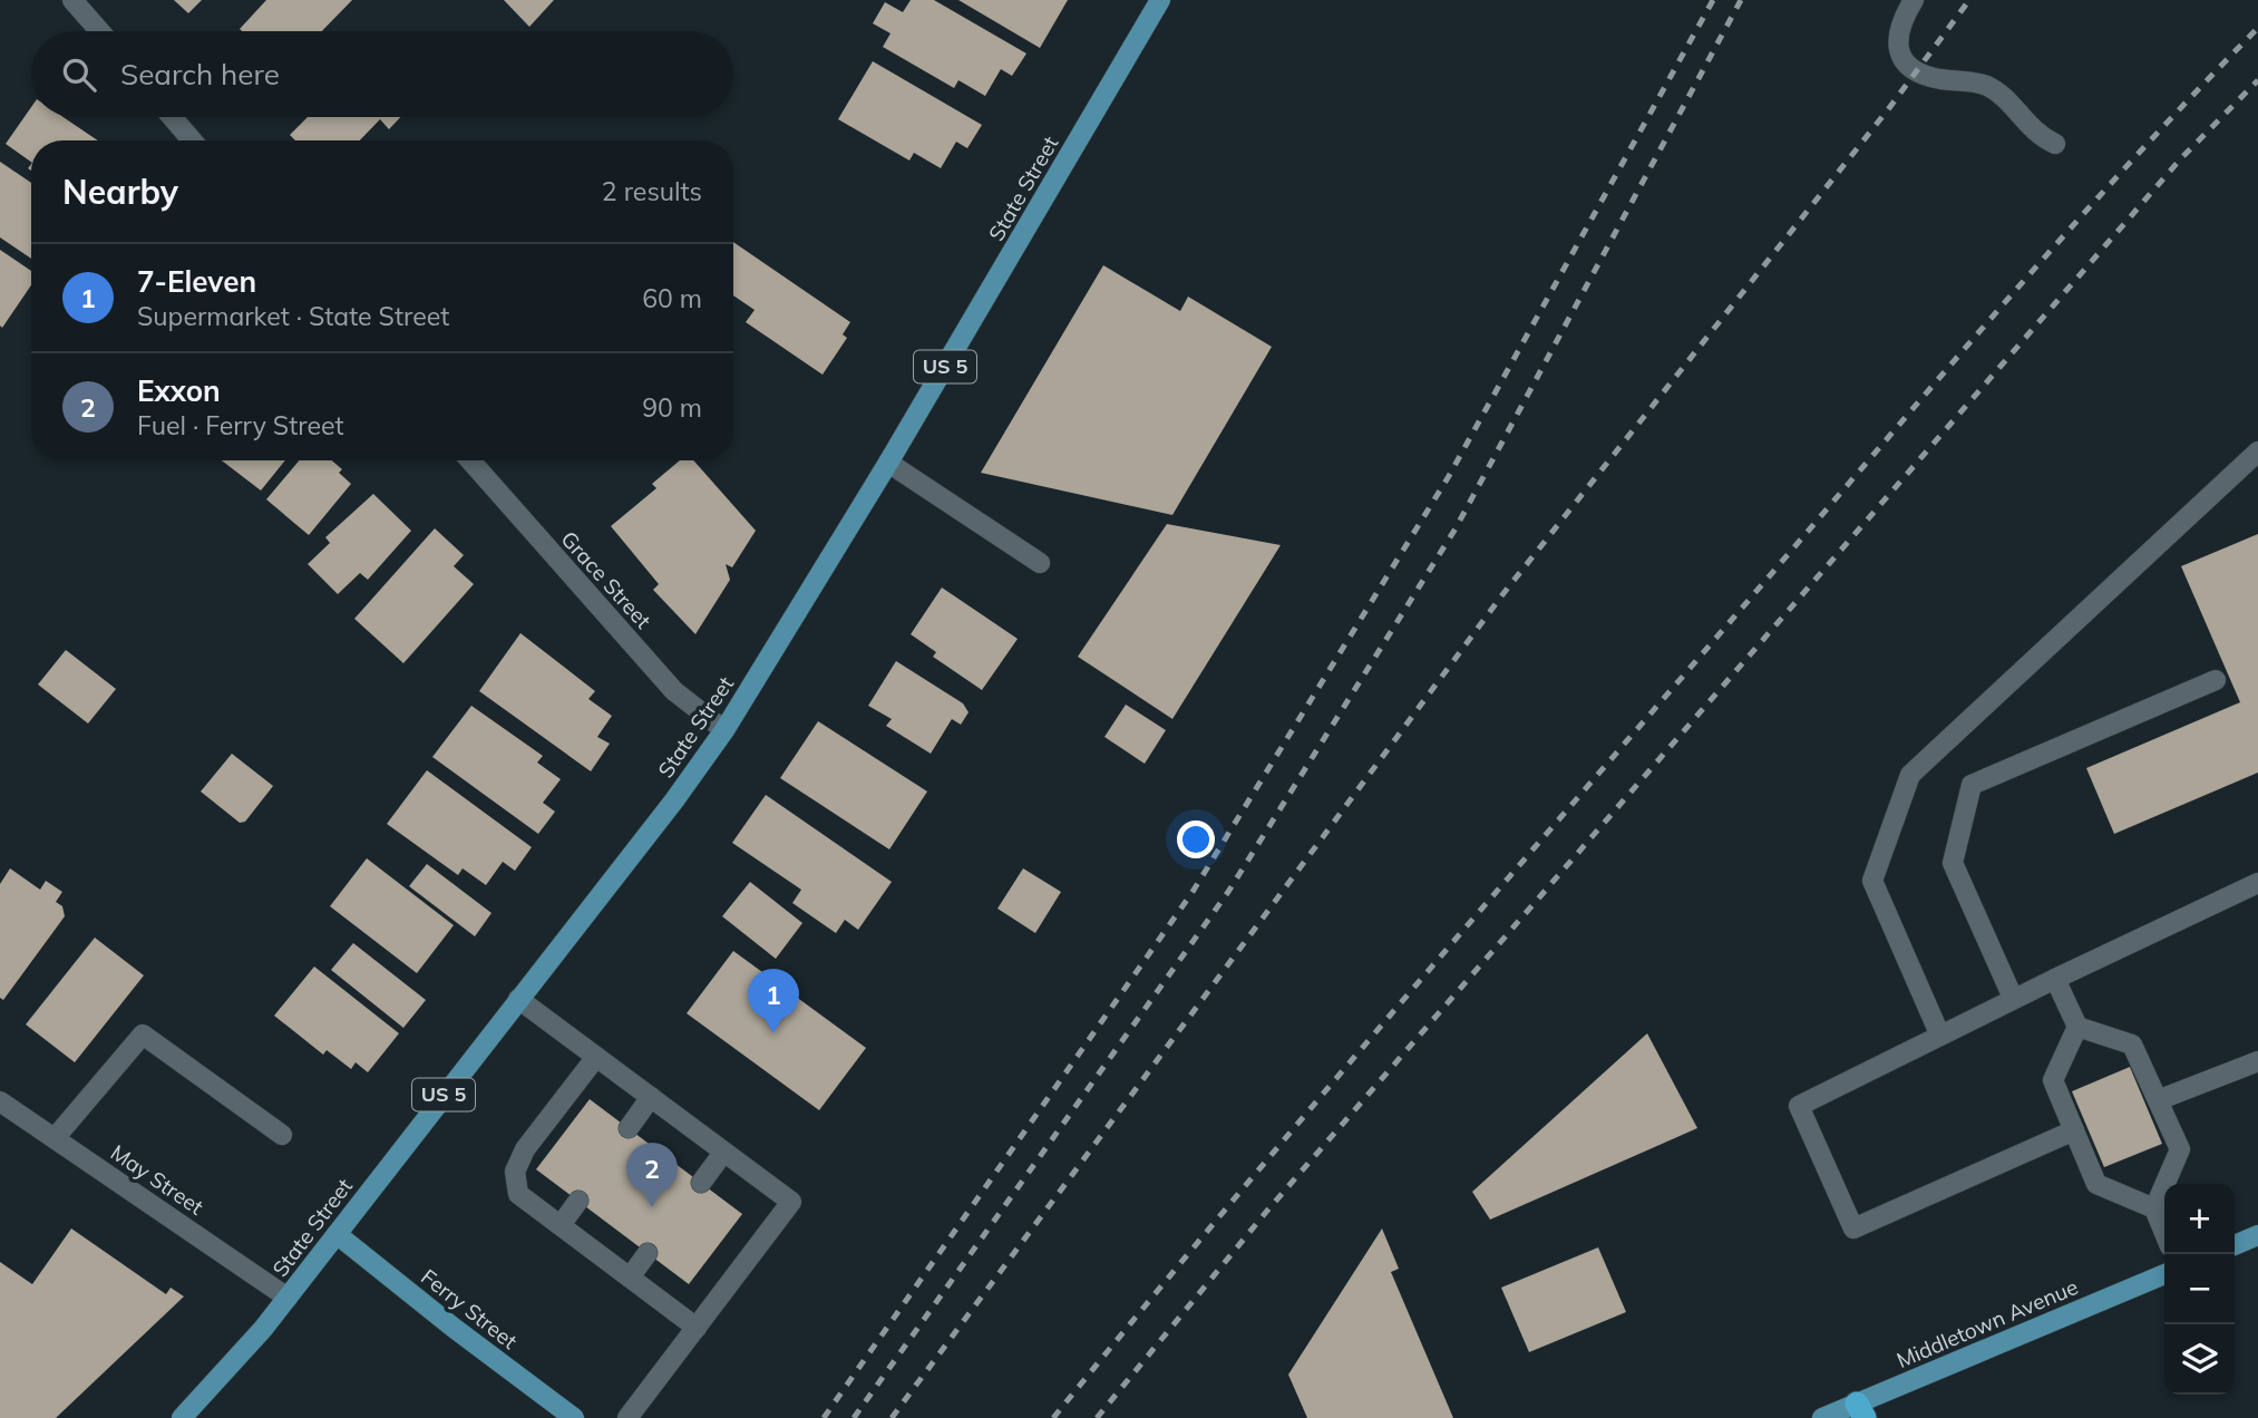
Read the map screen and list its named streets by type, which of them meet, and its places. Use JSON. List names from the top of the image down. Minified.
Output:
{"streets":{"main road":["State Street","US 5","Ferry Street","Middletown Avenue"],"street":["Grace Street","May Street"]},"crossings":[["State Street","Grace Street"],["State Street","May Street"],["State Street","Ferry Street"]],"page":{"search":"Search here","heading":["Nearby","2 results"],"list":[{"mark":"1","name":"7-Eleven","note":"Supermarket · State Street","value":"60 m"},{"mark":"2","name":"Exxon","note":"Fuel · Ferry Street","value":"90 m"}],"pins":["1","2"],"map_buttons":["+","−"]}}
